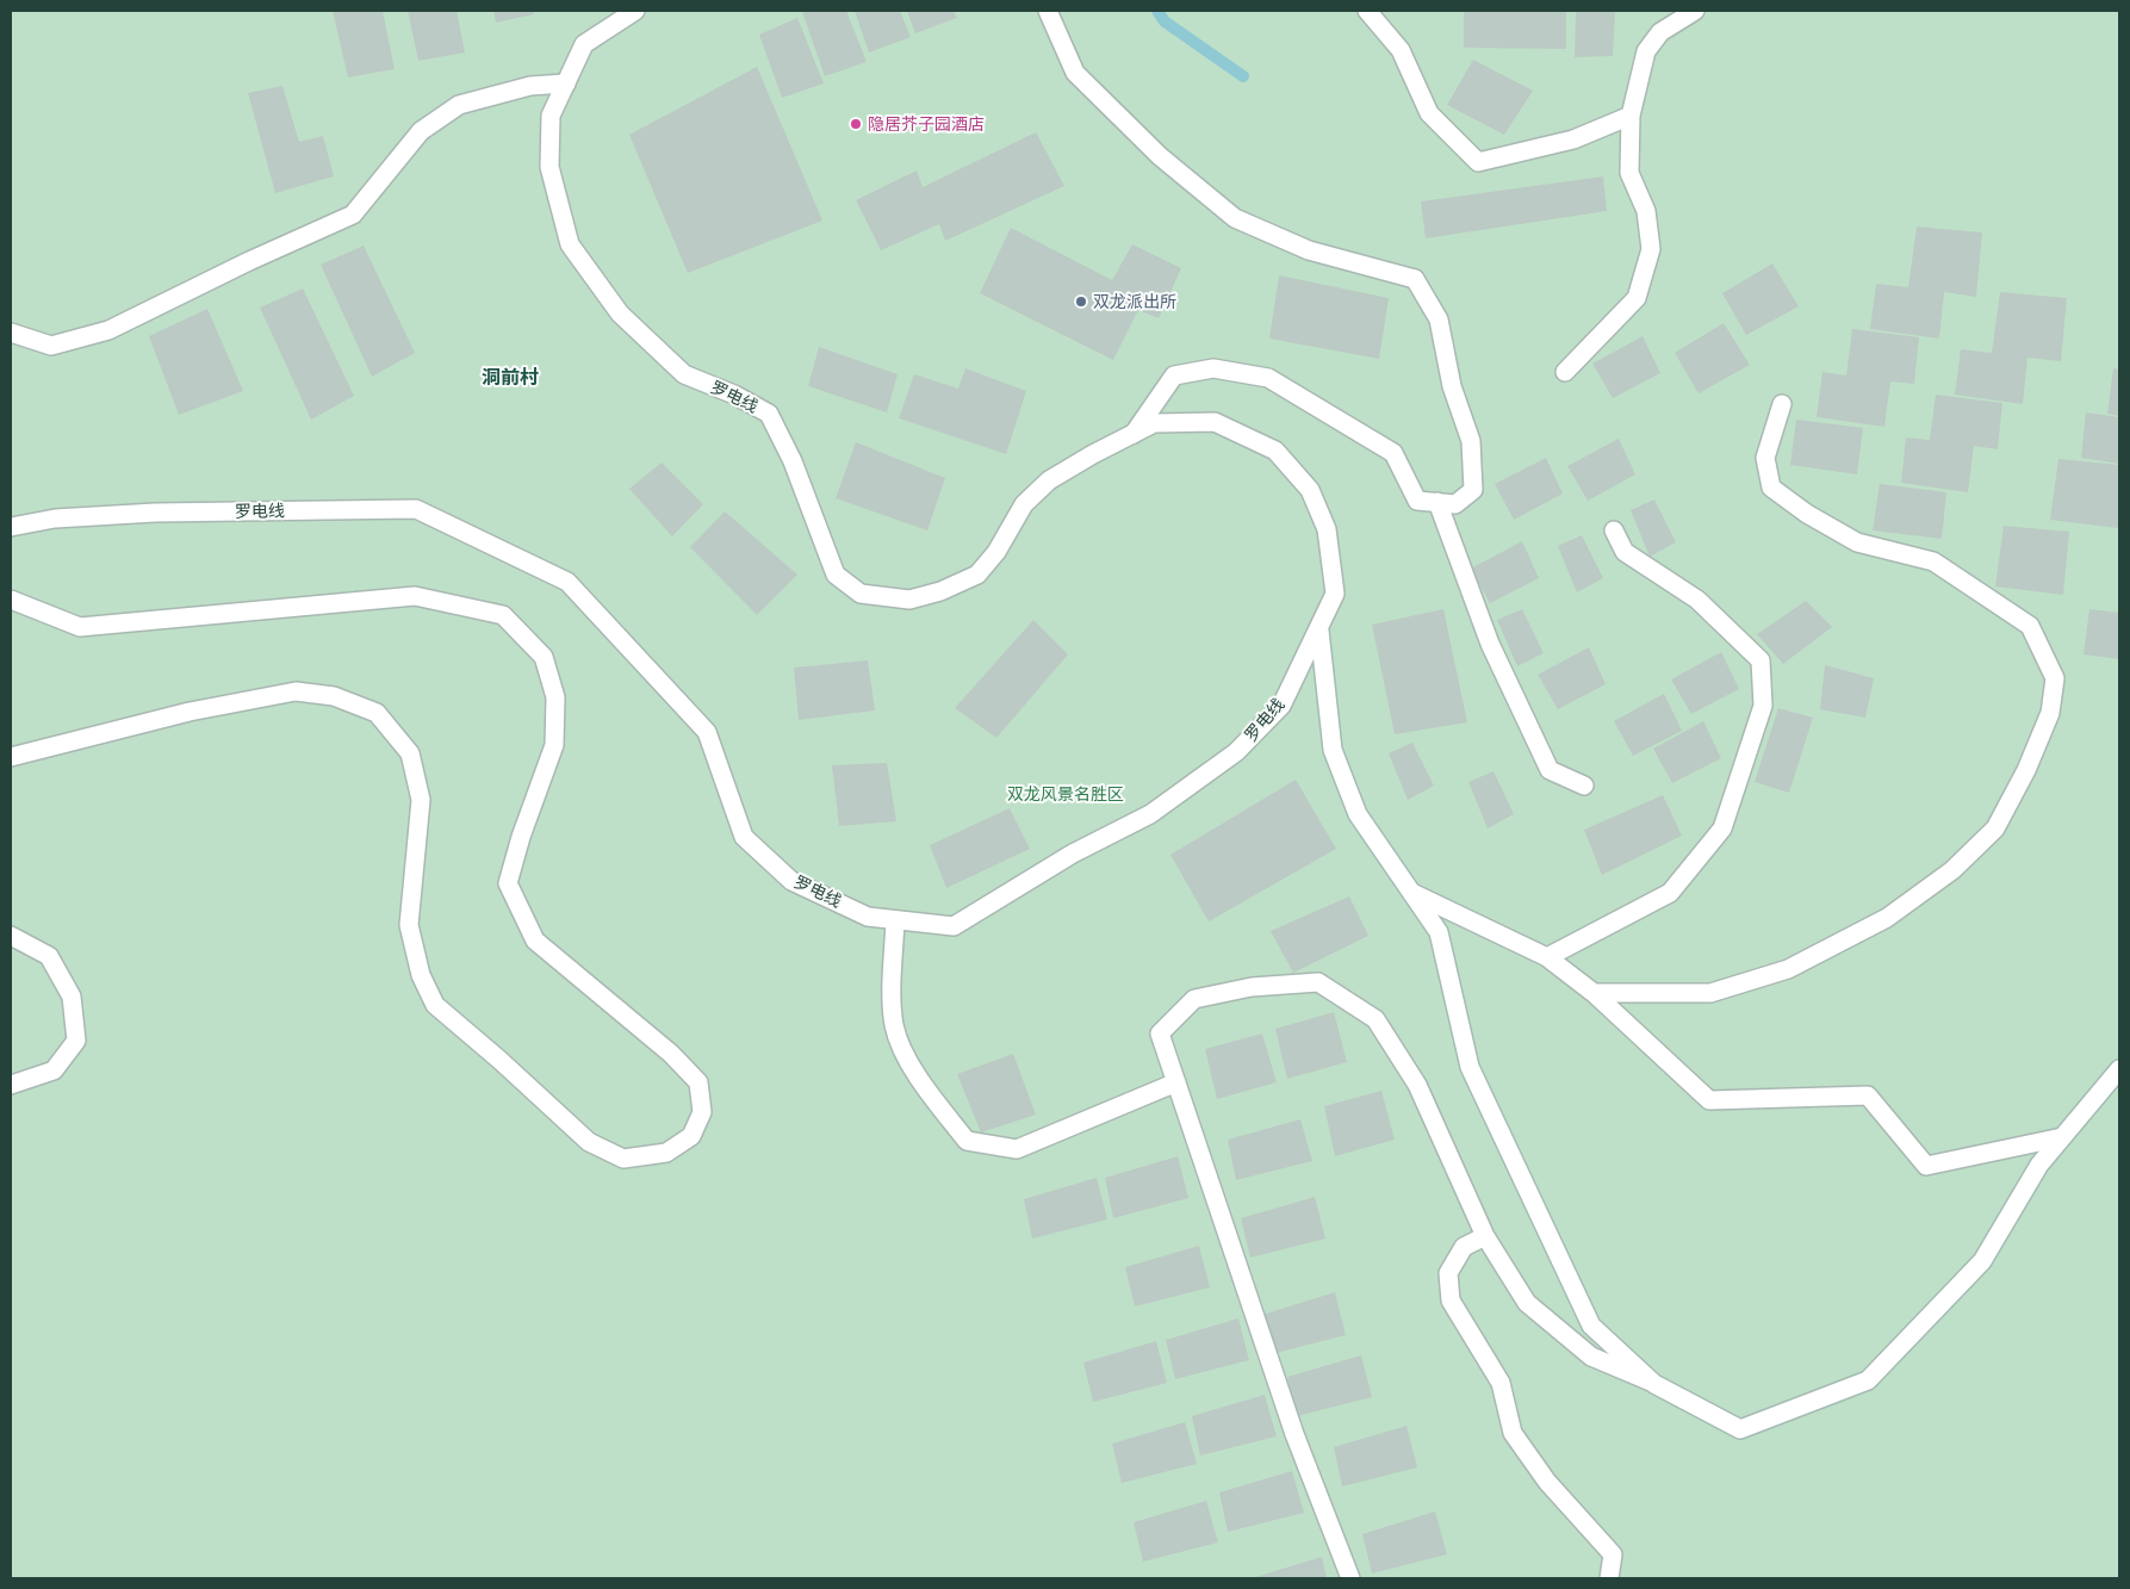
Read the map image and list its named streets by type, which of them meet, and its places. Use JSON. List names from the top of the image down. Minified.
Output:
{"streets":{"street":["罗电线"]},"districts":["洞前村"],"parks":["双龙风景名胜区"],"places":["隐居芥子园酒店","双龙派出所"]}
